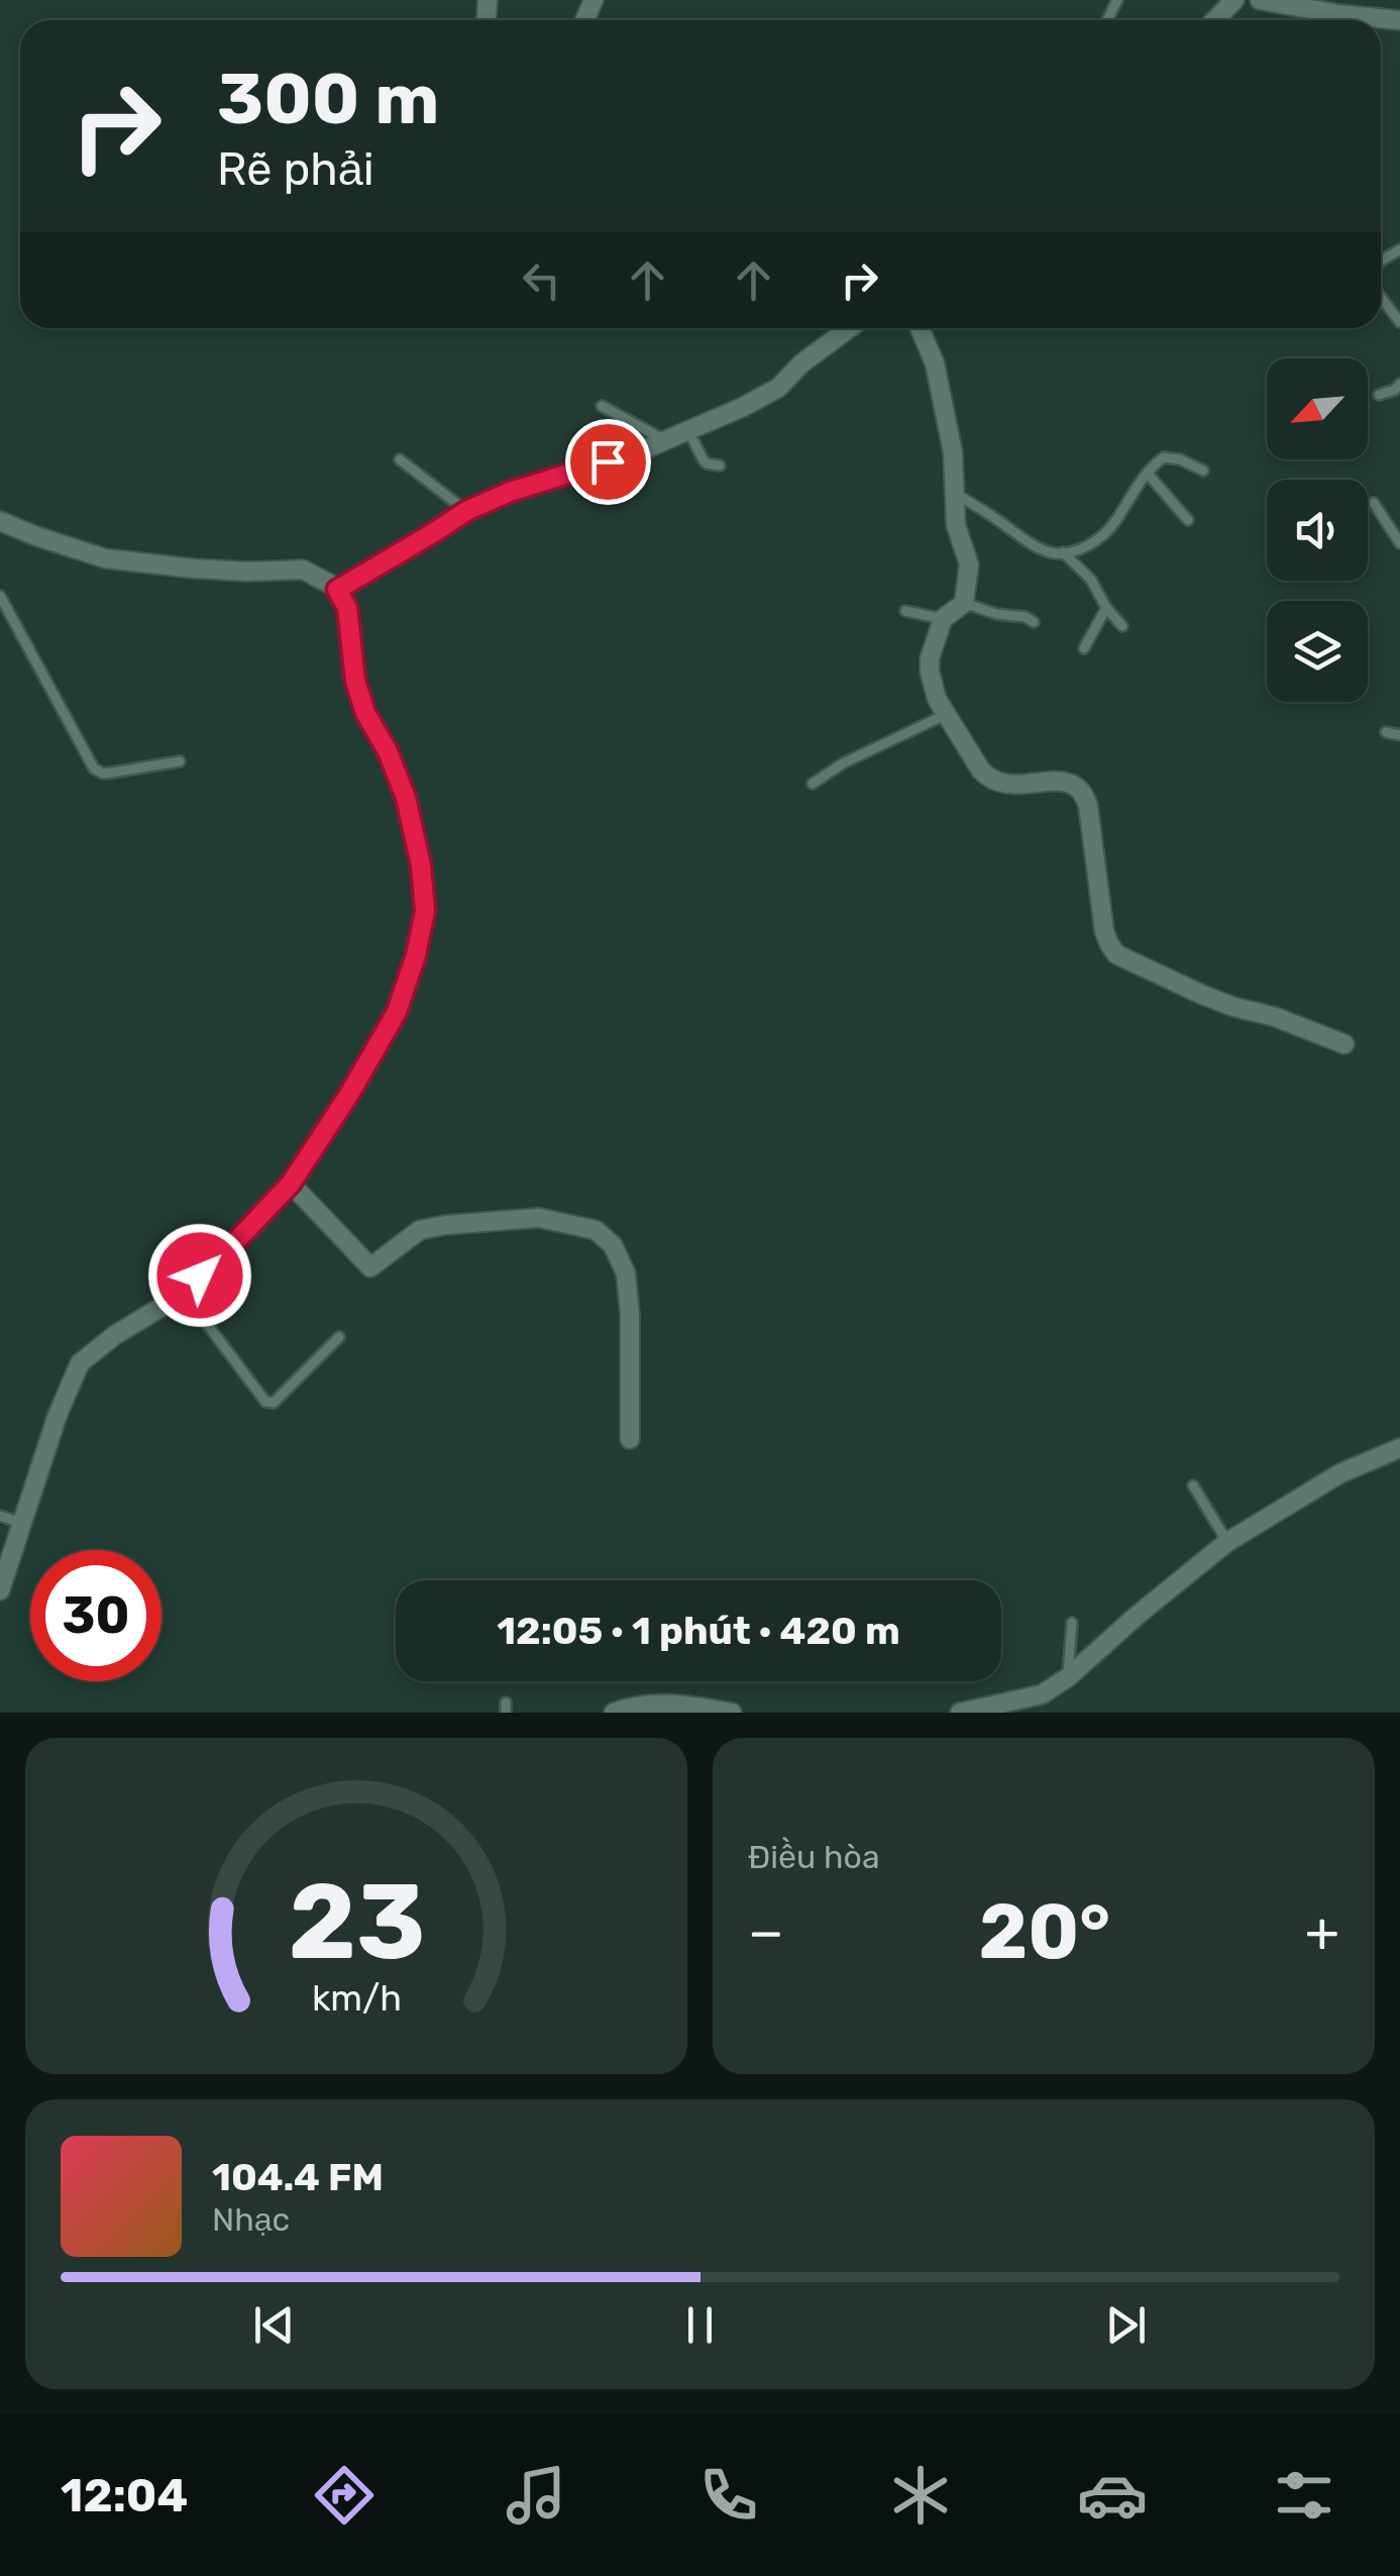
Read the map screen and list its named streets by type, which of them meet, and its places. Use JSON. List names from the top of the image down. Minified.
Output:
{"north":"bottom left","page":{"turn":["300 m","Rẽ phải"],"limit":"30","trip":"12:05 · 1 phút · 420 m","tile":"Điều hòa","heat":["−","20°","+"],"song":["104.4 FM","Nhạc"],"tabs":"12:04","gauge":["23","km/h"]}}
